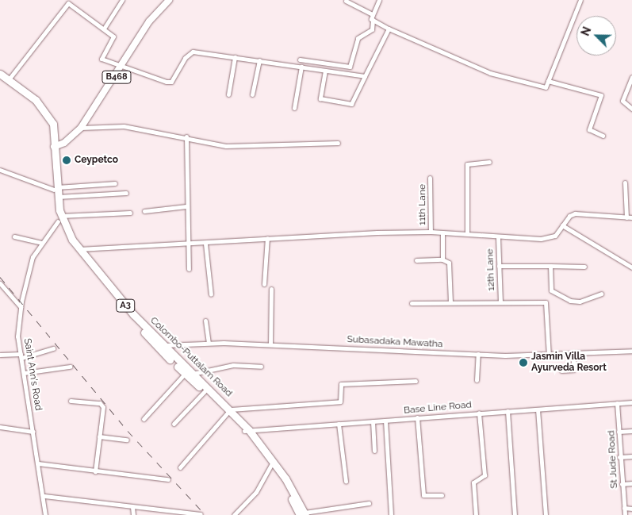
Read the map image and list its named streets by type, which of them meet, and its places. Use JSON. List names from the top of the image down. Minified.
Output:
{"streets":{"highway":["A3","Colombo-Puttalam Road"],"main road":["B468"],"street":["11th Lane","12th Lane","Subasadaka Mawatha","Saint Ann's Road","Base Line Road","St Jude Road"]},"crossings":[["B468","Colombo-Puttalam Road"],["Subasadaka Mawatha","Colombo-Puttalam Road"],["Colombo-Puttalam Road","Saint Ann's Road"],["Colombo-Puttalam Road","Base Line Road"],["Base Line Road","St Jude Road"]],"places":["Ceypetco","Jasmin Villa Ayurveda Resort"],"north":"top left"}
